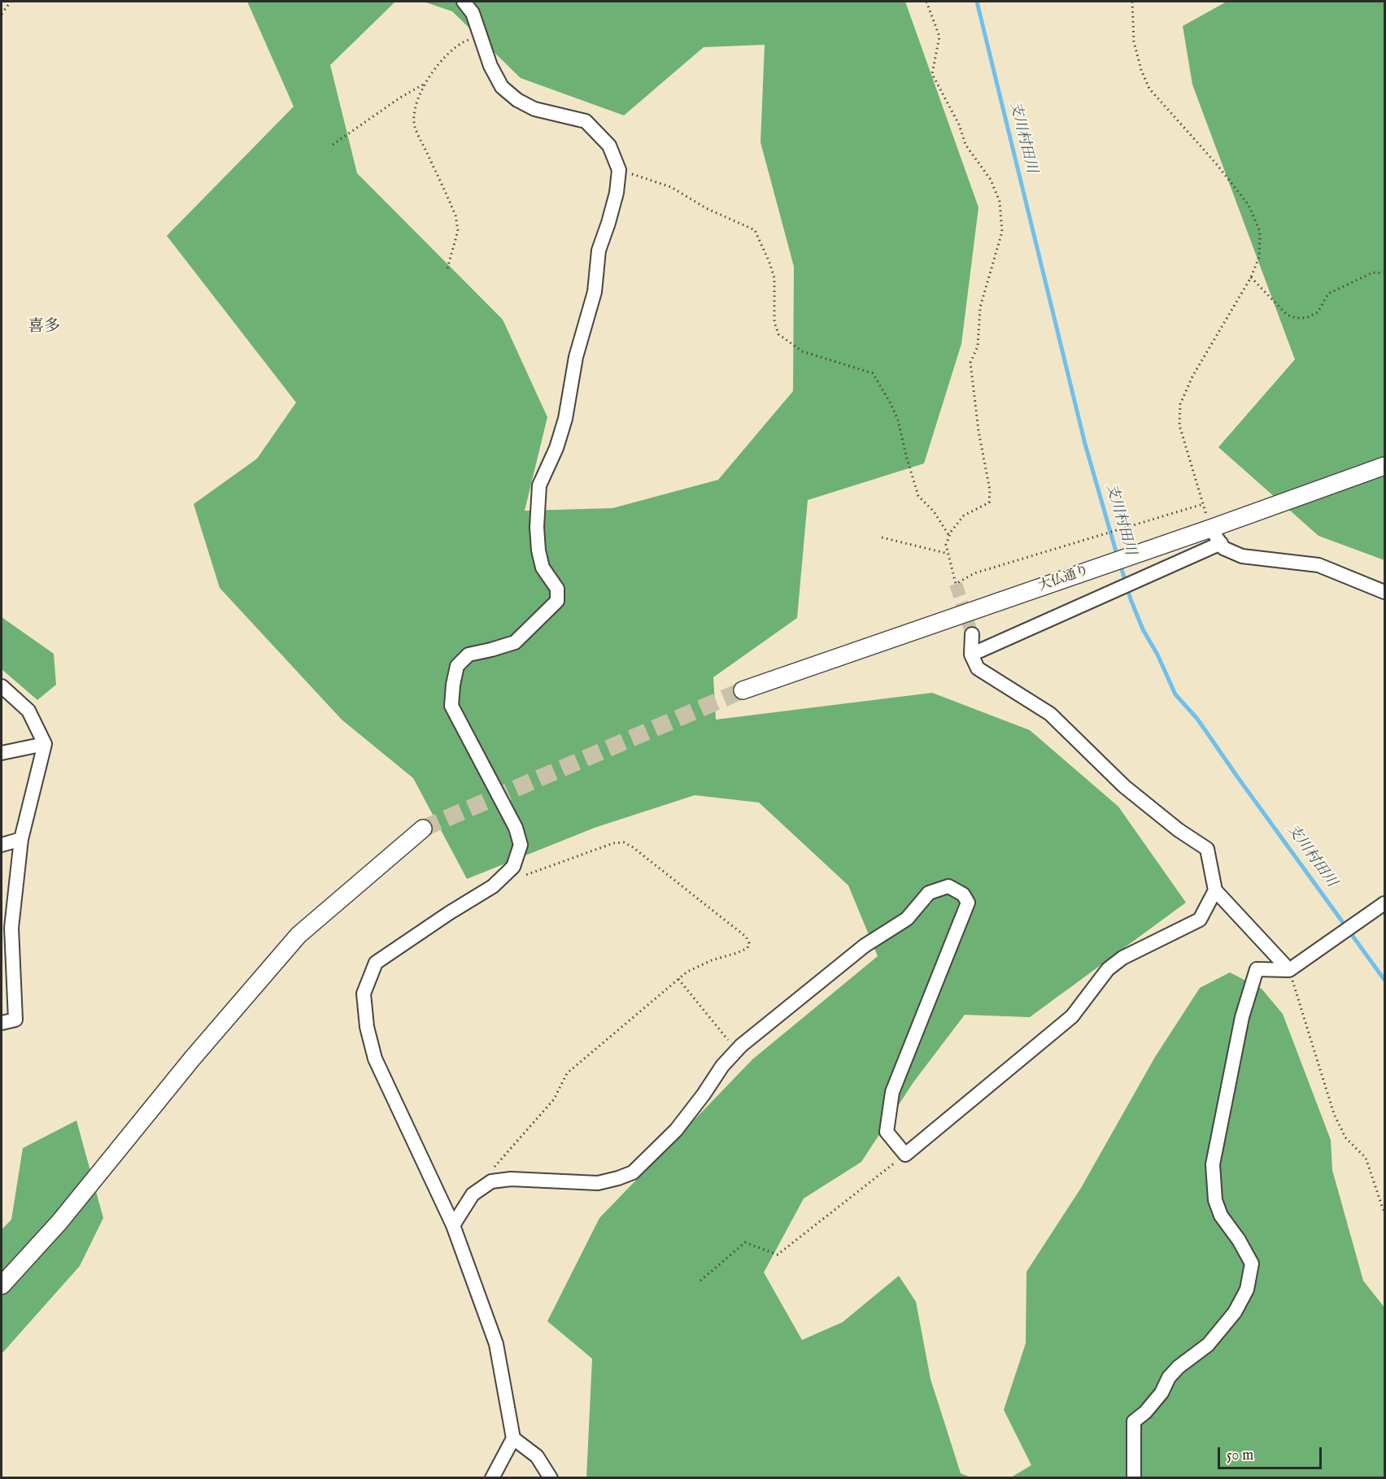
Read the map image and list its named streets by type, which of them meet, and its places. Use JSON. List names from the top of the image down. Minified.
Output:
{"streets":{"street":["大仏通り"]},"districts":["喜多"],"water":["支川村田川"],"scale_bar":"50 m"}
